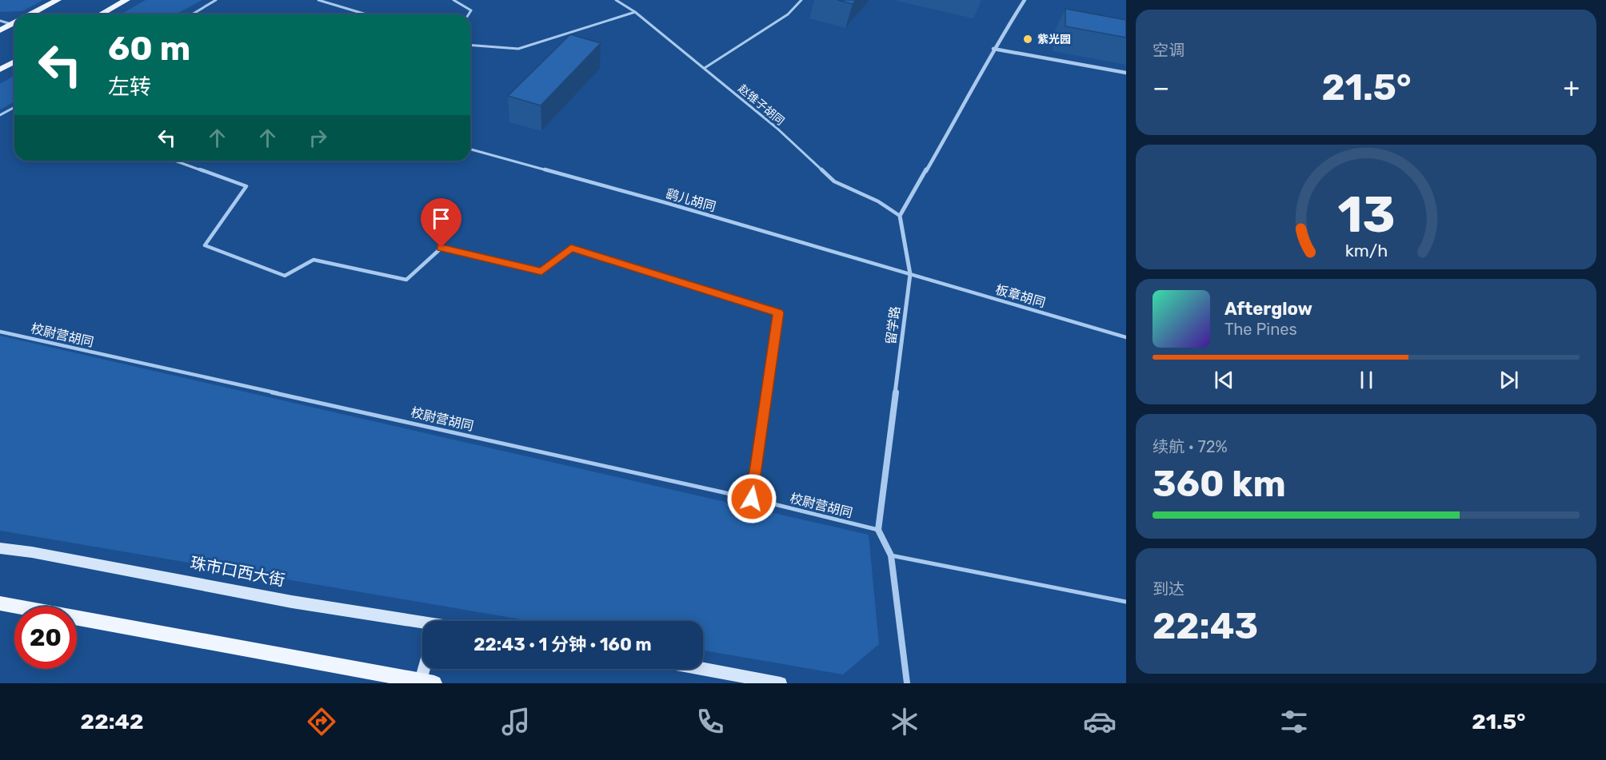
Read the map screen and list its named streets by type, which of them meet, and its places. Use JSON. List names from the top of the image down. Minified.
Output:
{"streets":{"street":["留学路","珠市口西大街"],"lane":["赵锥子胡同","鹞儿胡同","板章胡同","校尉营胡同"]},"crossings":[["赵锥子胡同","留学路"],["鹞儿胡同","板章胡同"],["鹞儿胡同","留学路"],["板章胡同","留学路"],["留学路","校尉营胡同"]],"places":["紫光园"],"page":{"tile":["空调",["续航 · 72%","360 km"],["到达","22:43"]],"turn":["60 m","左转"],"heat":["−","21.5°","+"],"song":["Afterglow","The Pines"],"limit":"20","trip":"22:43 · 1 分钟 · 160 m","tabs":["22:42","21.5°"],"gauge":["13","km/h"]}}
